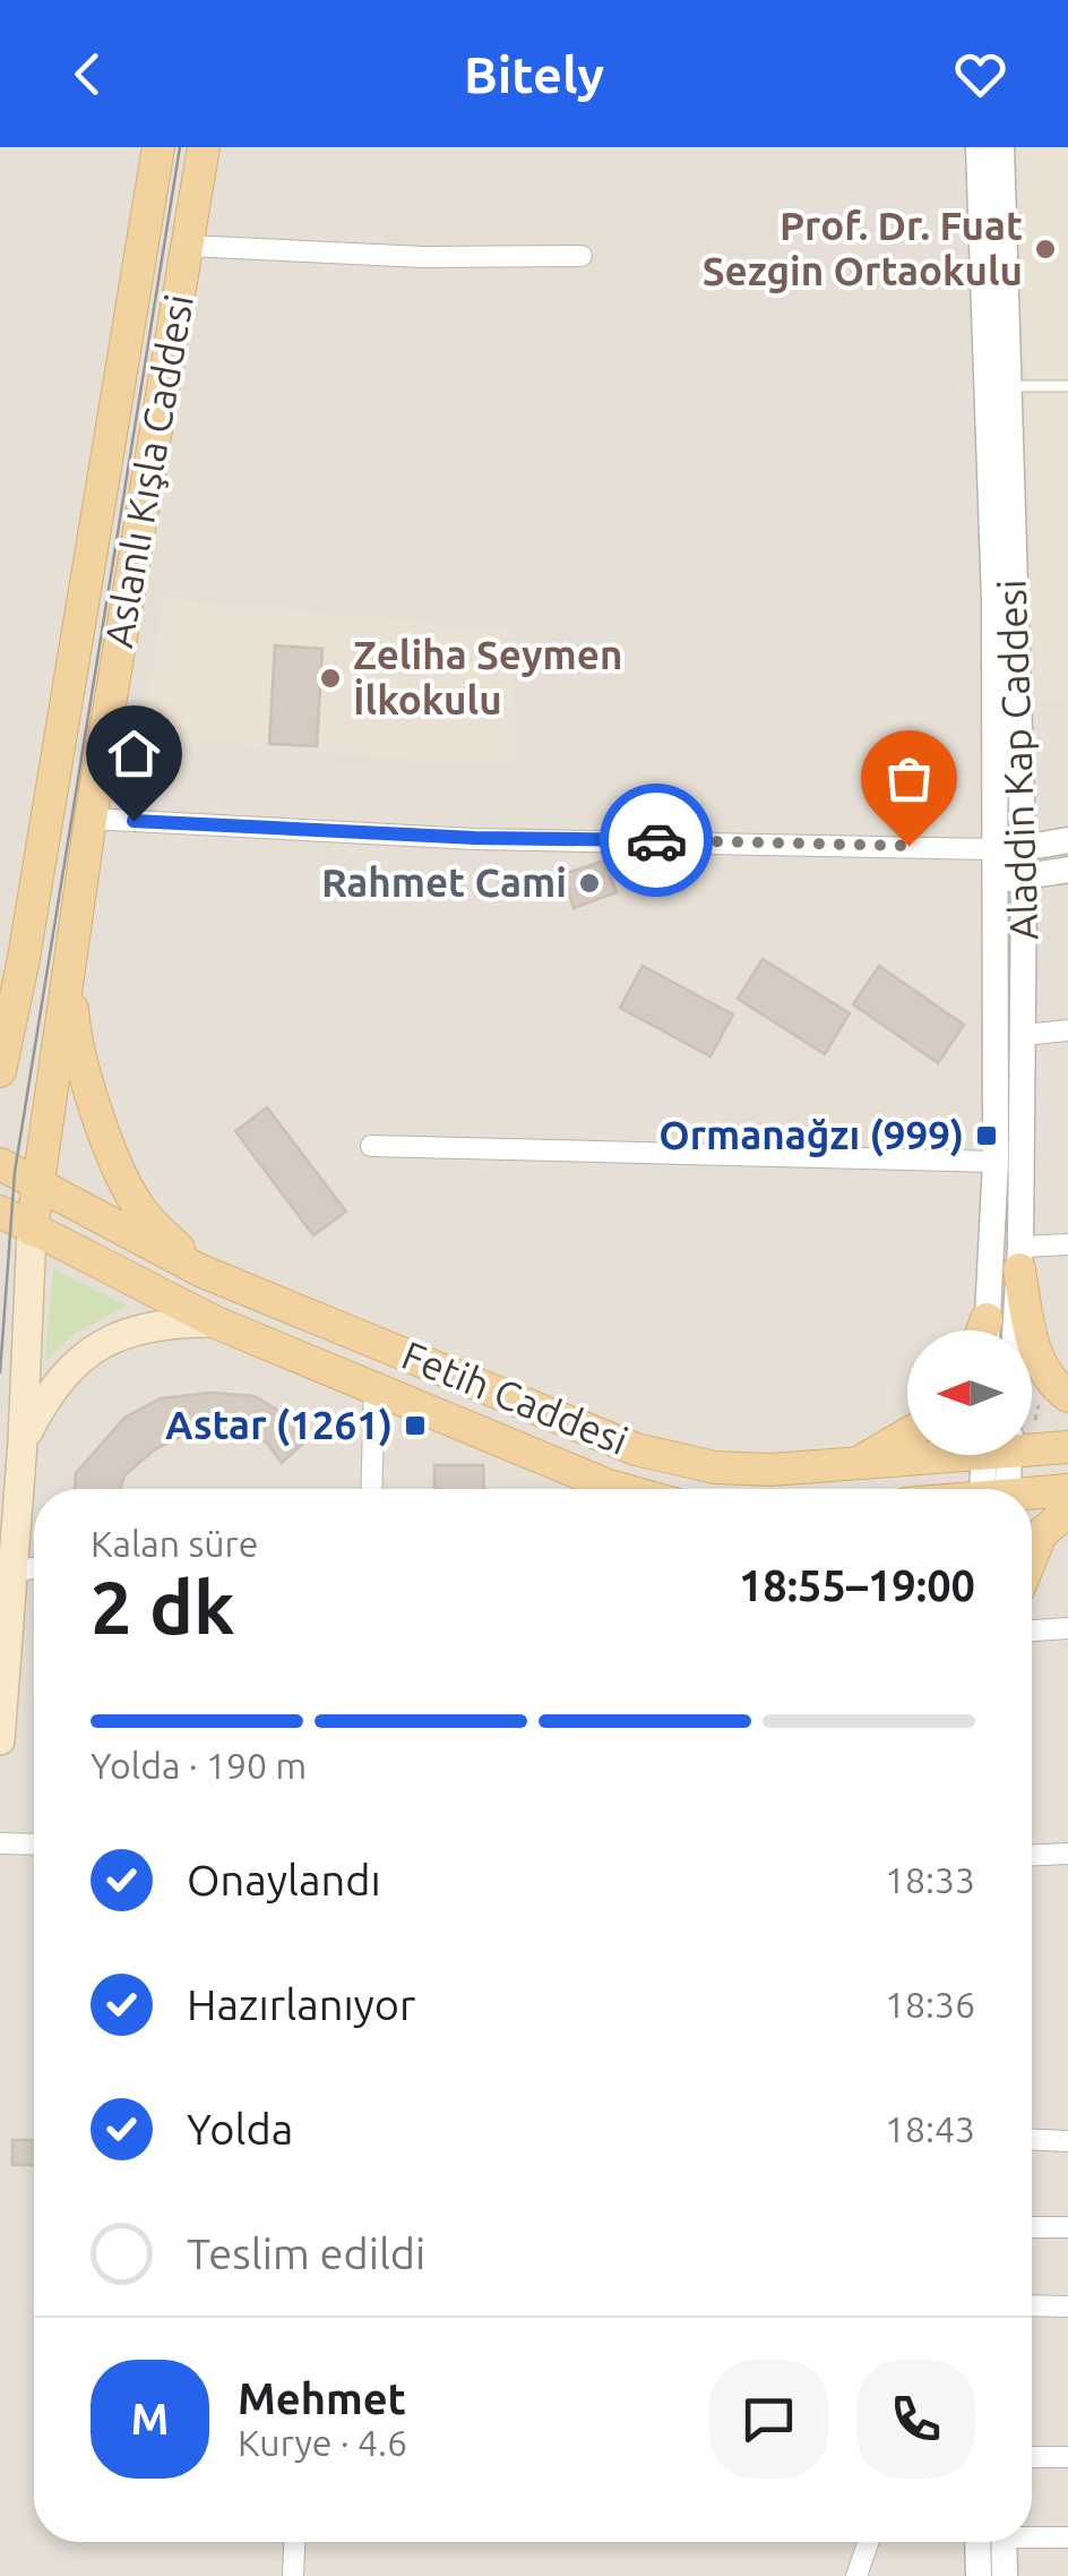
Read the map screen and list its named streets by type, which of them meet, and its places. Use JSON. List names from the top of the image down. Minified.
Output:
{"streets":{"main road":["Aslanlı Kışla Caddesi","Fetih Caddesi"],"street":["Aladdin Kap Caddesi"]},"crossings":[["Aslanlı Kışla Caddesi","Fetih Caddesi"]],"places":{"other":["Prof. Dr. Fuat Sezgin Ortaokulu","Zeliha Seymen İlkokulu","Rahmet Cami"],"transit":["Ormanağzı (999)","Astar (1261)"]},"north":"left","page":{"header":"Bitely","heading":["2 dk","Kalan süre","18:55–19:00"],"panel":["Mehmet","Kurye · 4.6"],"bar":"Yolda · 190 m","list":[["Onaylandı","18:33"],["Hazırlanıyor","18:36"],["Yolda","18:43"],"Teslim edildi"],"round":"M"}}
